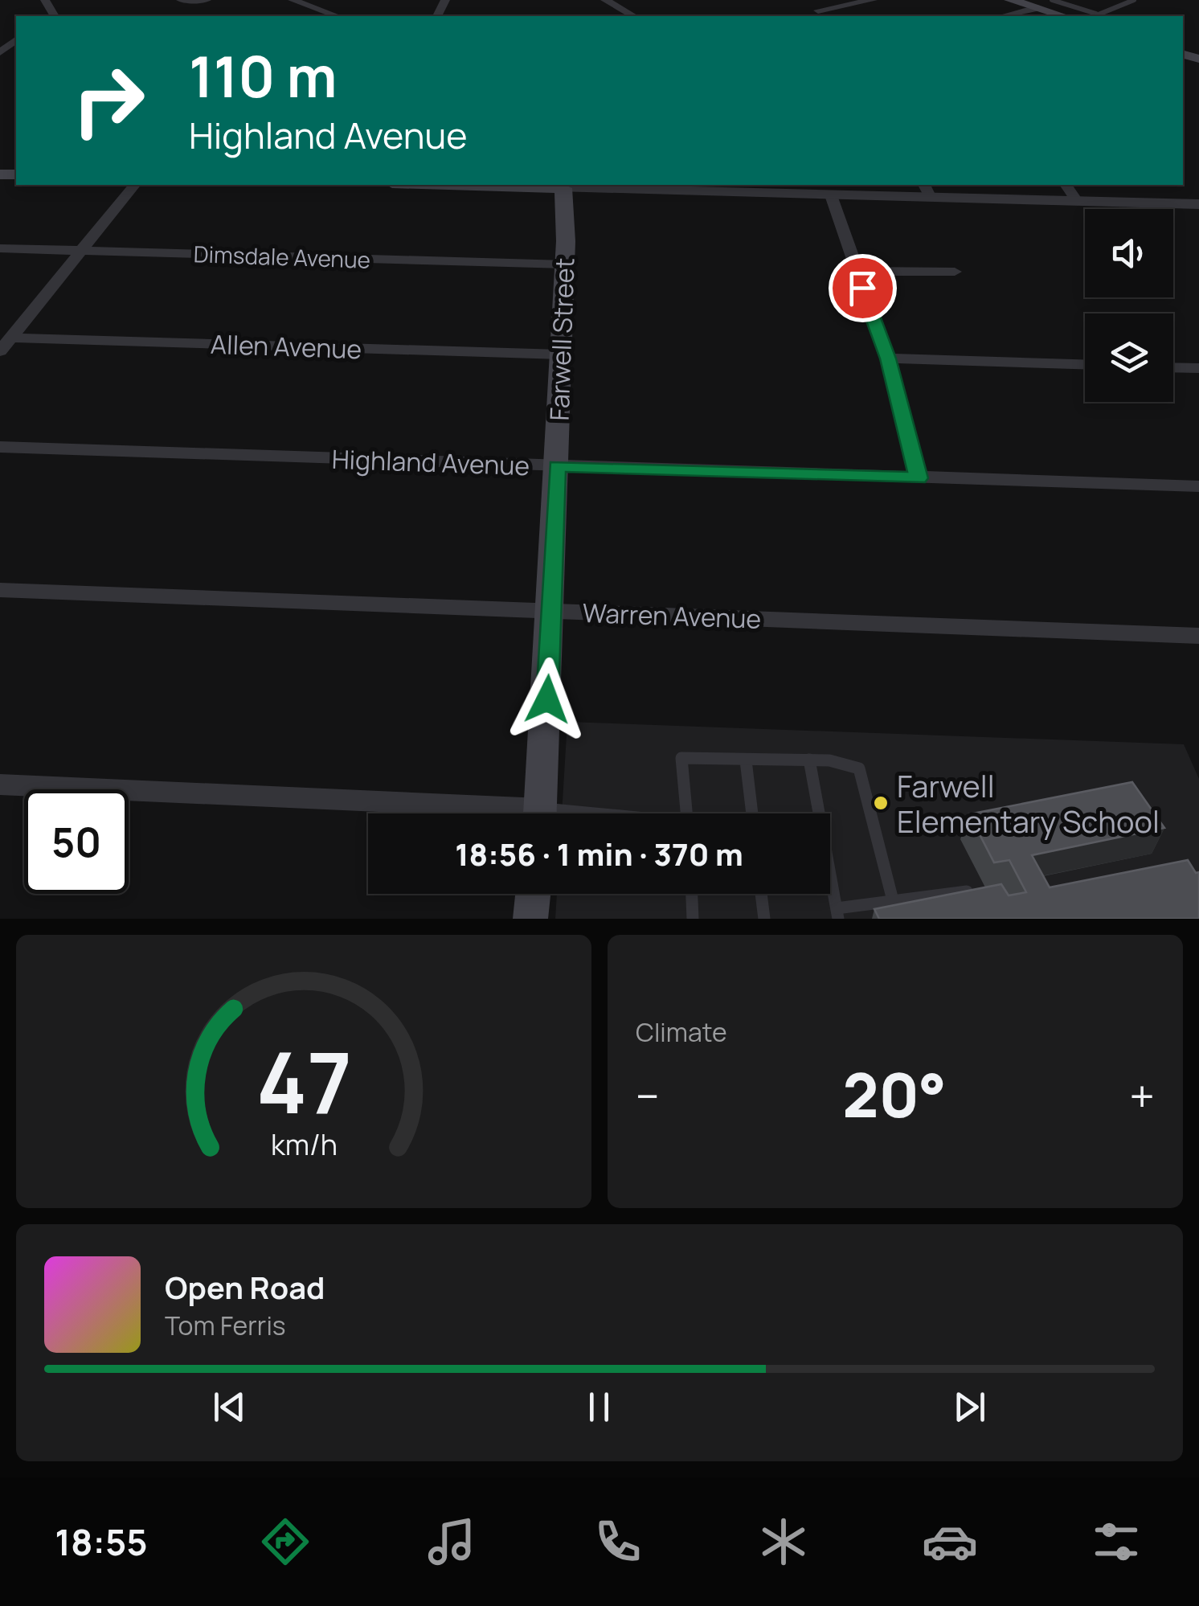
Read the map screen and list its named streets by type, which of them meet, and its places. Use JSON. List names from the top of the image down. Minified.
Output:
{"streets":{"main road":["Farwell Street"],"street":["Dimsdale Avenue","Allen Avenue","Highland Avenue","Warren Avenue"]},"crossings":[["Dimsdale Avenue","Farwell Street"],["Farwell Street","Allen Avenue"],["Farwell Street","Highland Avenue"],["Farwell Street","Warren Avenue"]],"places":["Farwell Elementary School"],"page":{"turn":["110 m","Highland Avenue"],"limit":"50","trip":"18:56 · 1 min · 370 m","tile":"Climate","heat":["−","20°","+"],"song":["Open Road","Tom Ferris"],"tabs":"18:55","gauge":["47","km/h"]}}
